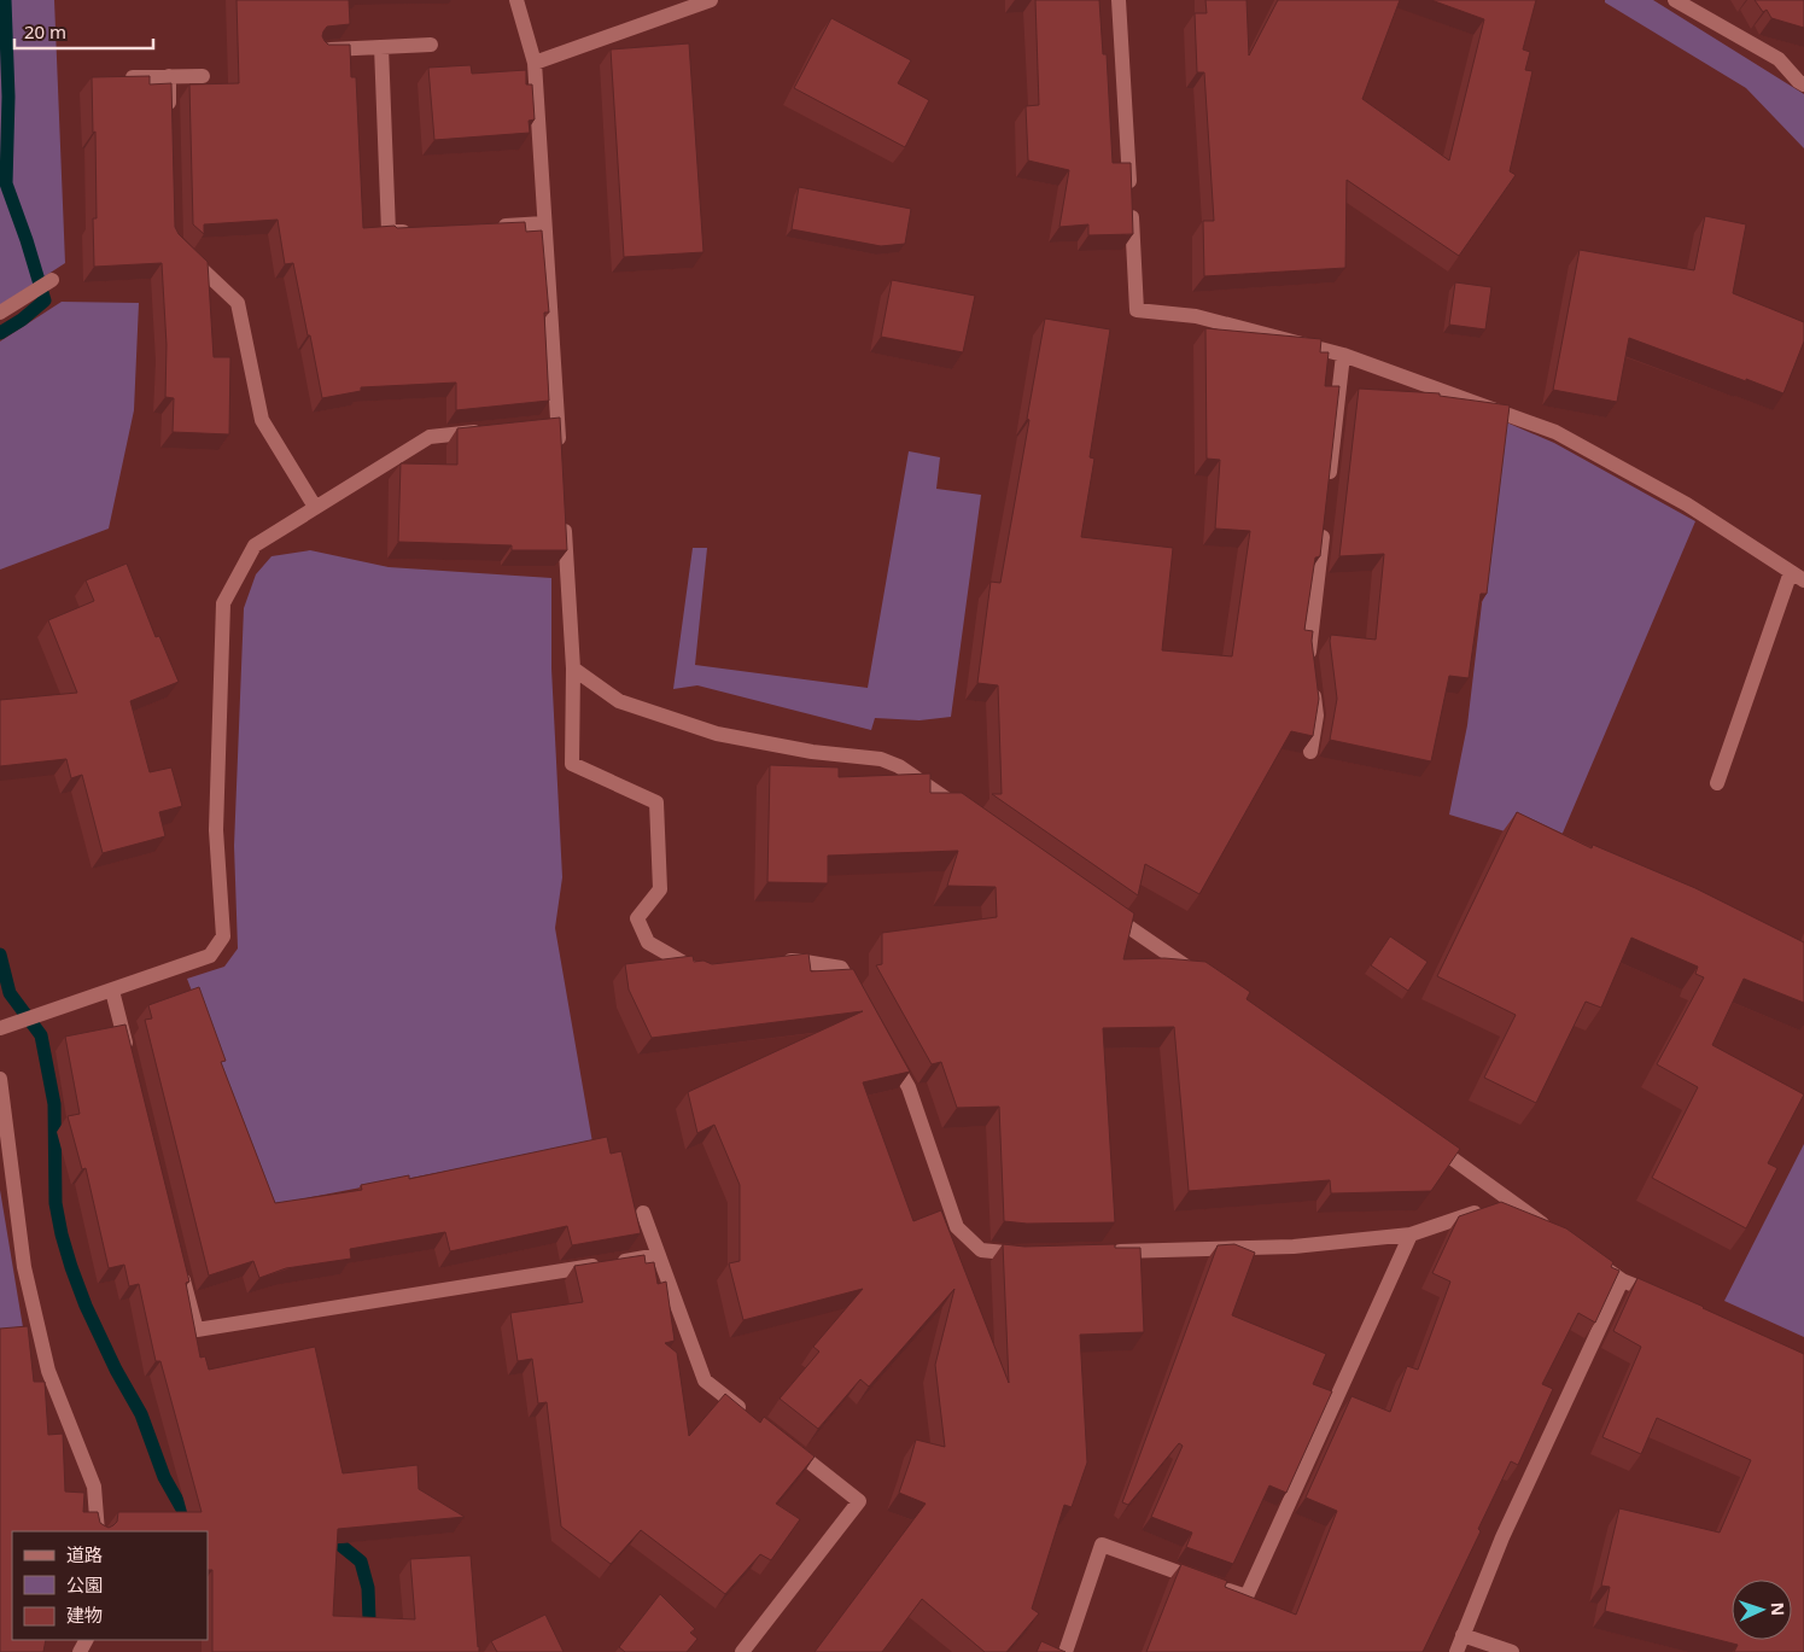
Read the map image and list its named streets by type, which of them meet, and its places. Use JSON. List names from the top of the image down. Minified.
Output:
{"legend":["道路","公園","建物"],"scale_bar":"20 m","north":"right"}
